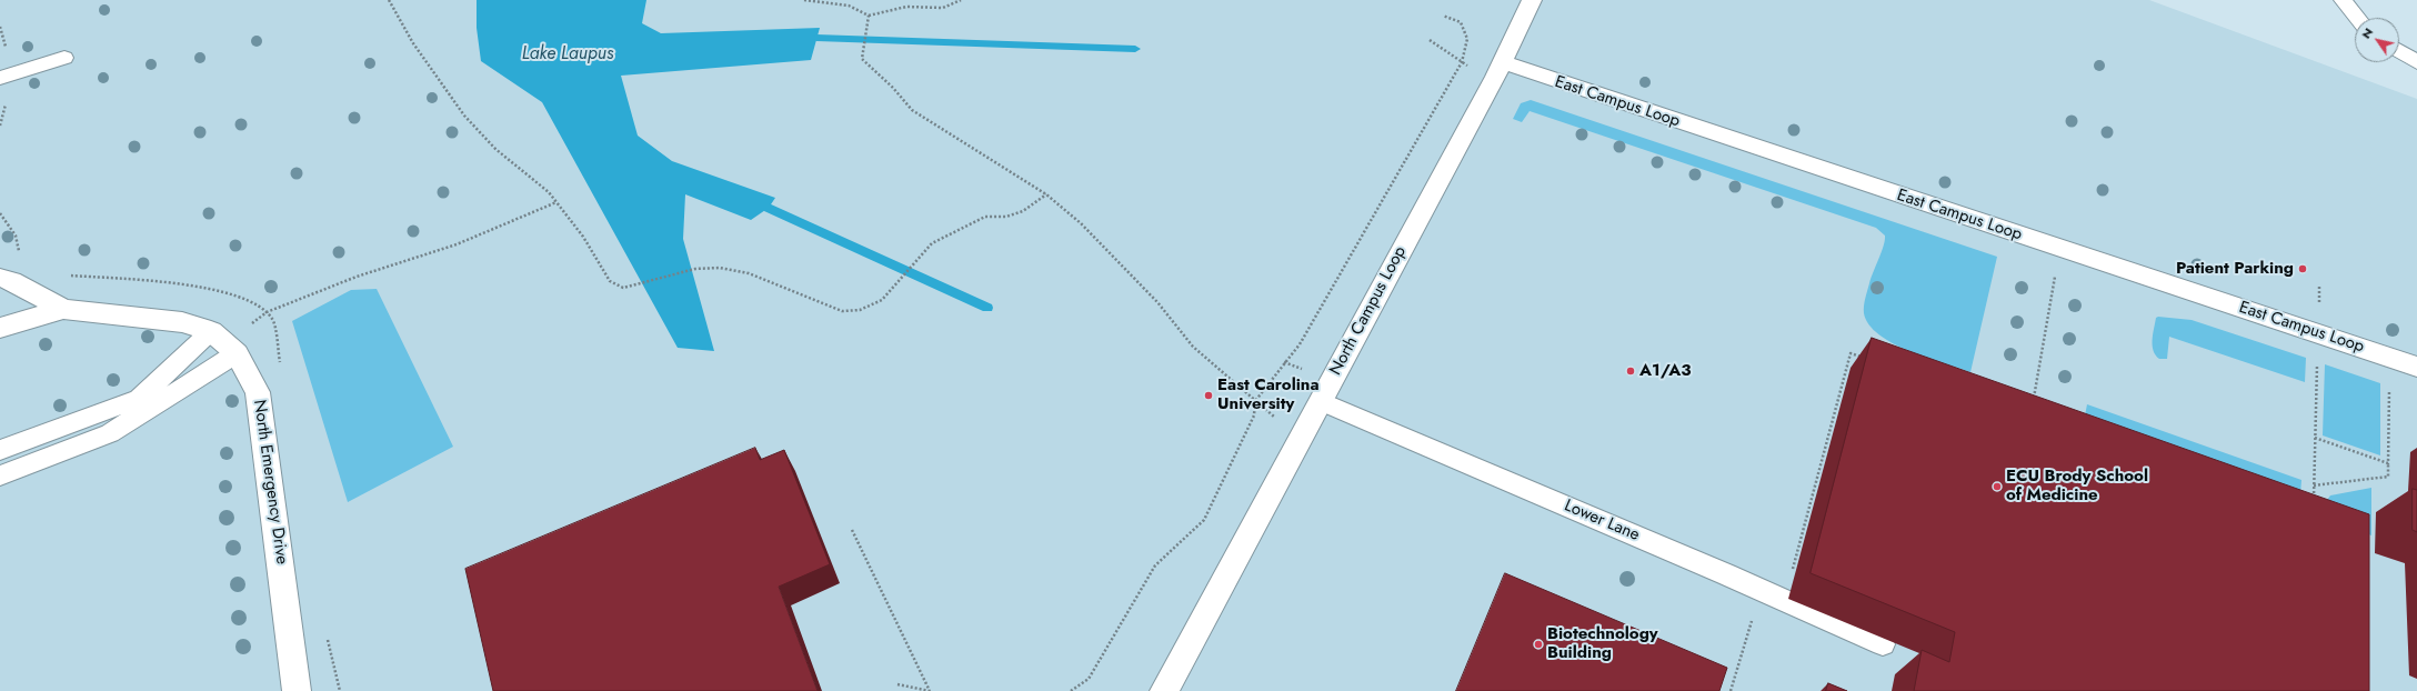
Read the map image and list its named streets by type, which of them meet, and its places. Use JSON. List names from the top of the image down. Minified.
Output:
{"streets":{"street":["East Campus Loop","North Campus Loop","North Emergency Drive"],"lane":["Lower Lane"]},"crossings":[["East Campus Loop","North Campus Loop"],["North Campus Loop","Lower Lane"]],"water":["Lake Laupus"],"places":["Patient Parking","A1/A3","East Carolina University","ECU Brody School of Medicine","Biotechnology Building"],"north":"top left"}
